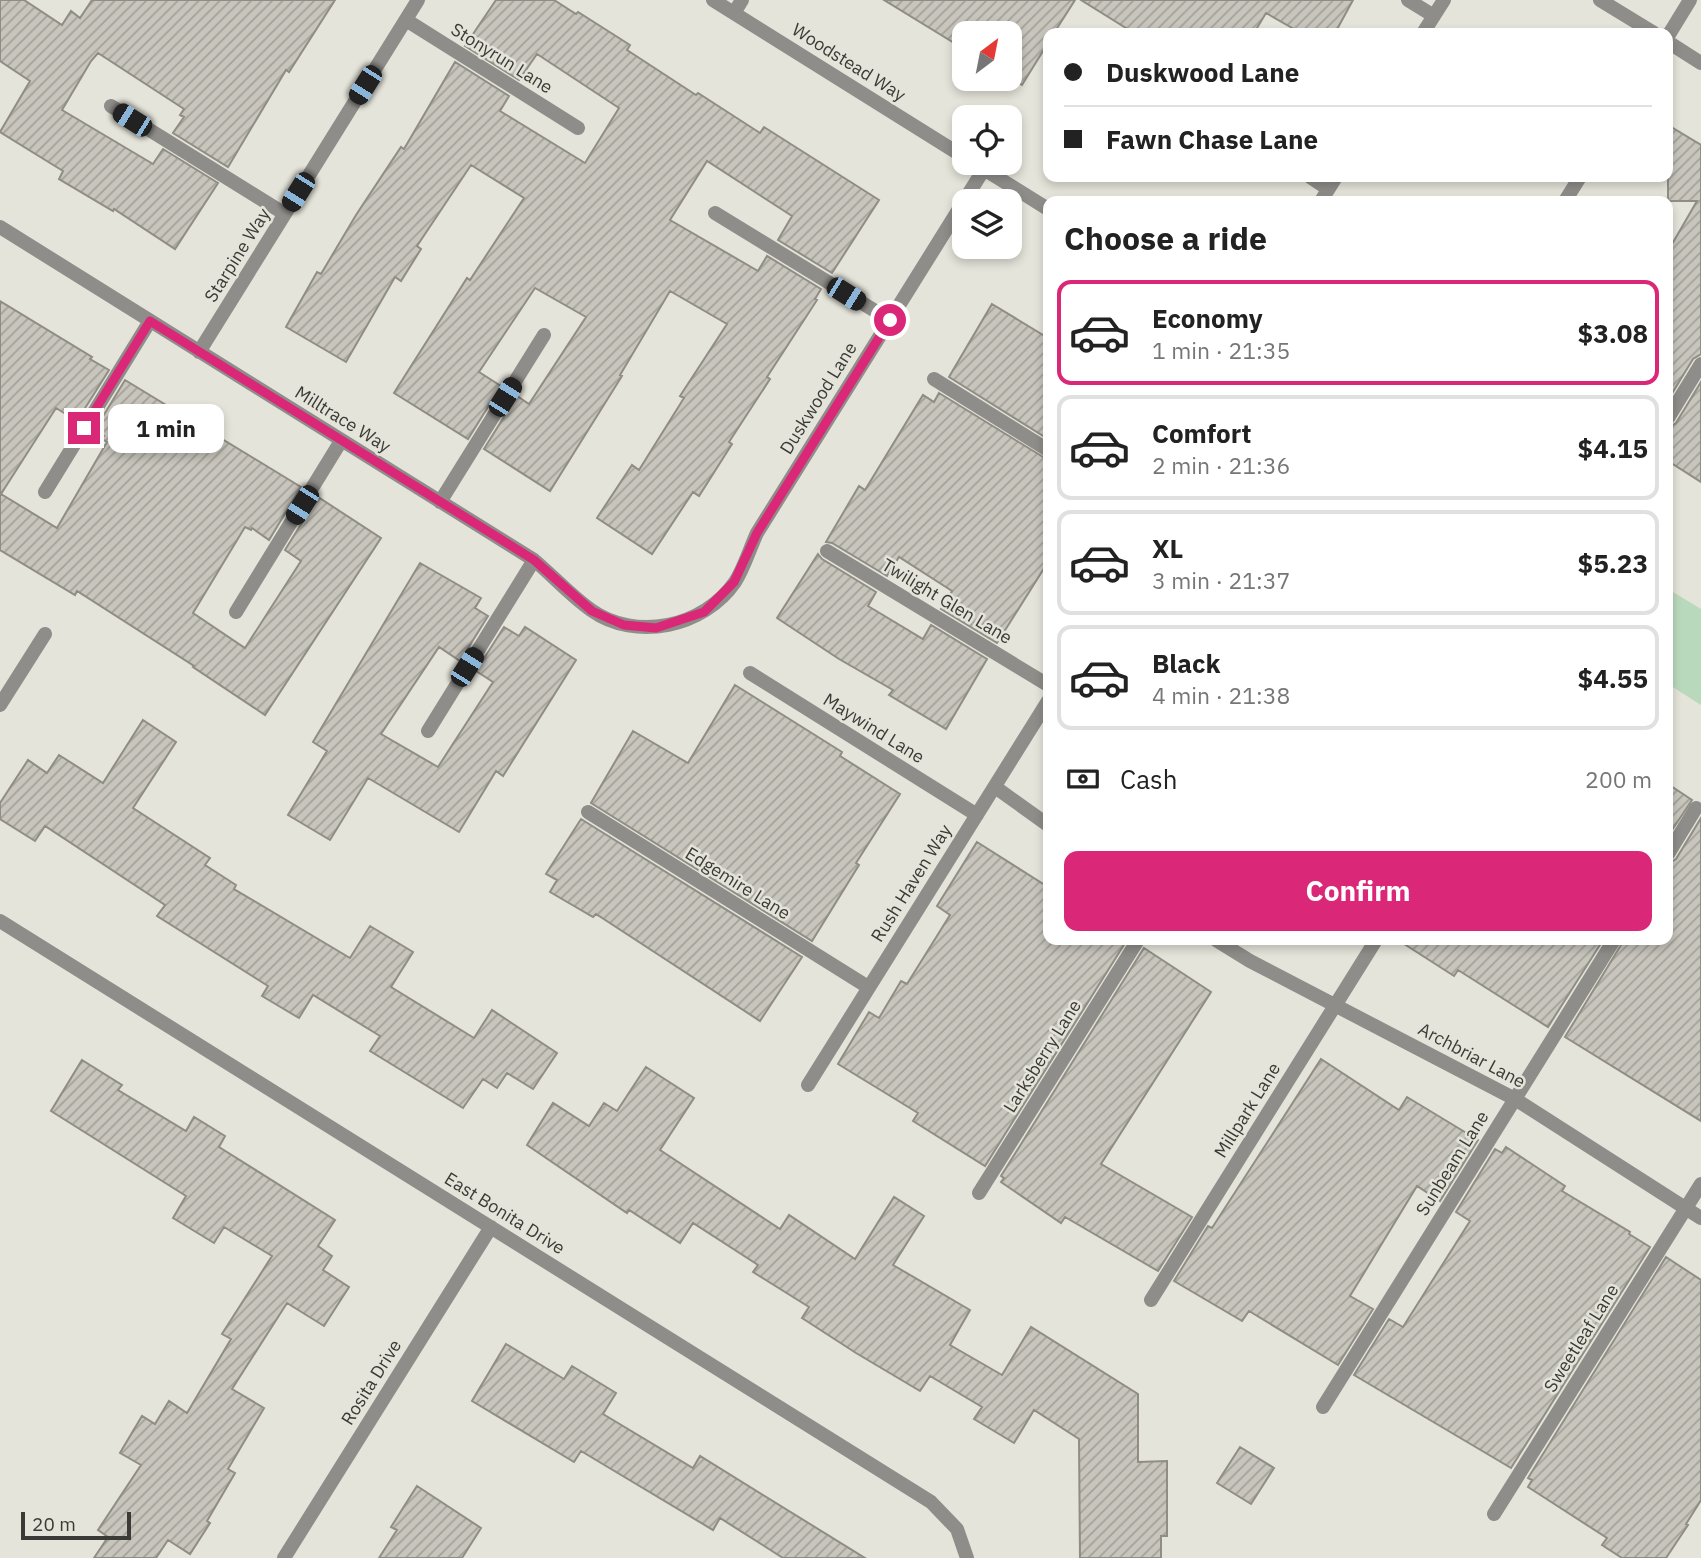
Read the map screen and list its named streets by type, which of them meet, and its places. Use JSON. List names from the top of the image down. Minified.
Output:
{"streets":{"street":["Stonyrun Lane","Woodstead Way","Starpine Way","Duskwood Lane","Milltrace Way","Twilight Glen Lane","Maywind Lane","Edgemire Lane","Rush Haven Way","Archbriar Lane","Larksberry Lane","Millpark Lane","Sunbeam Lane","East Bonita Drive","Sweetleaf Lane","Rosita Drive"]},"crossings":[["Stonyrun Lane","Starpine Way"],["Starpine Way","Milltrace Way"],["Duskwood Lane","Milltrace Way"],["Maywind Lane","Rush Haven Way"],["Edgemire Lane","Rush Haven Way"],["Archbriar Lane","Millpark Lane"],["Archbriar Lane","Sunbeam Lane"],["Archbriar Lane","Sweetleaf Lane"],["East Bonita Drive","Rosita Drive"]],"scale_bar":"20 m","north":"top right","page":{"banner":["Duskwood Lane","Fawn Chase Lane"],"heading":"Choose a ride","list":[{"name":"Economy","note":"1 min · 21:35","value":"$3.08"},{"name":"Comfort","note":"2 min · 21:36","value":"$4.15"},{"name":"XL","note":"3 min · 21:37","value":"$5.23"},{"name":"Black","note":"4 min · 21:38","value":"$4.55"}],"bubble":"1 min","pay":["Cash","200 m"],"buttons":"Confirm","scale":"20 m"}}
